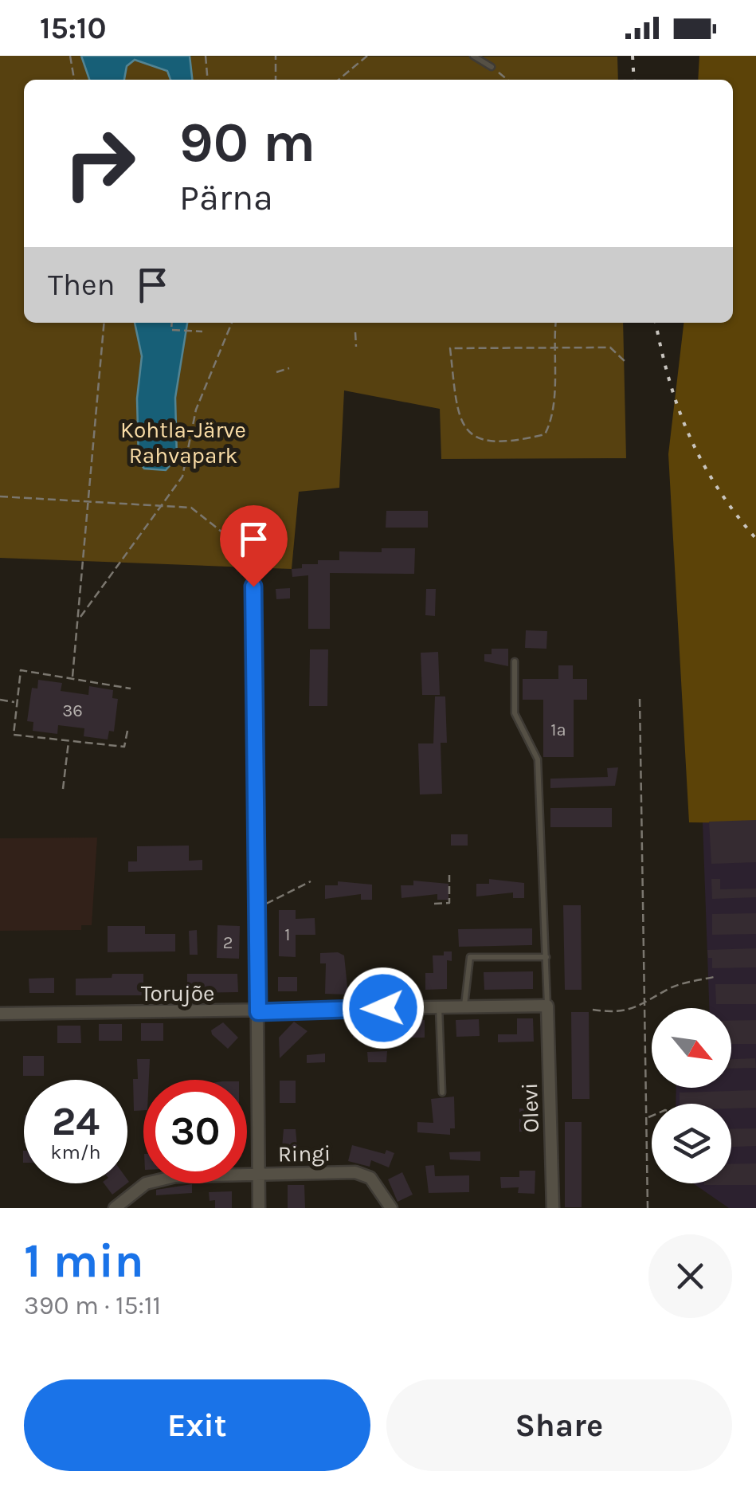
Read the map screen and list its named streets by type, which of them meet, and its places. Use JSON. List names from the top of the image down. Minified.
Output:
{"streets":{"street":["Torujõe","Olevi","Ringi"]},"crossings":[["Torujõe","Olevi"]],"parks":["Kohtla-Järve Rahvapark"],"house_numbers":["36","1a","1","2"],"north":"bottom right","page":{"status":"15:10","turn":["90 m","Pärna"],"then":"Then","speed":"24 km/h","limit":"30","heading":["1 min","390 m · 15:11"],"buttons":["Exit","Share"]}}
